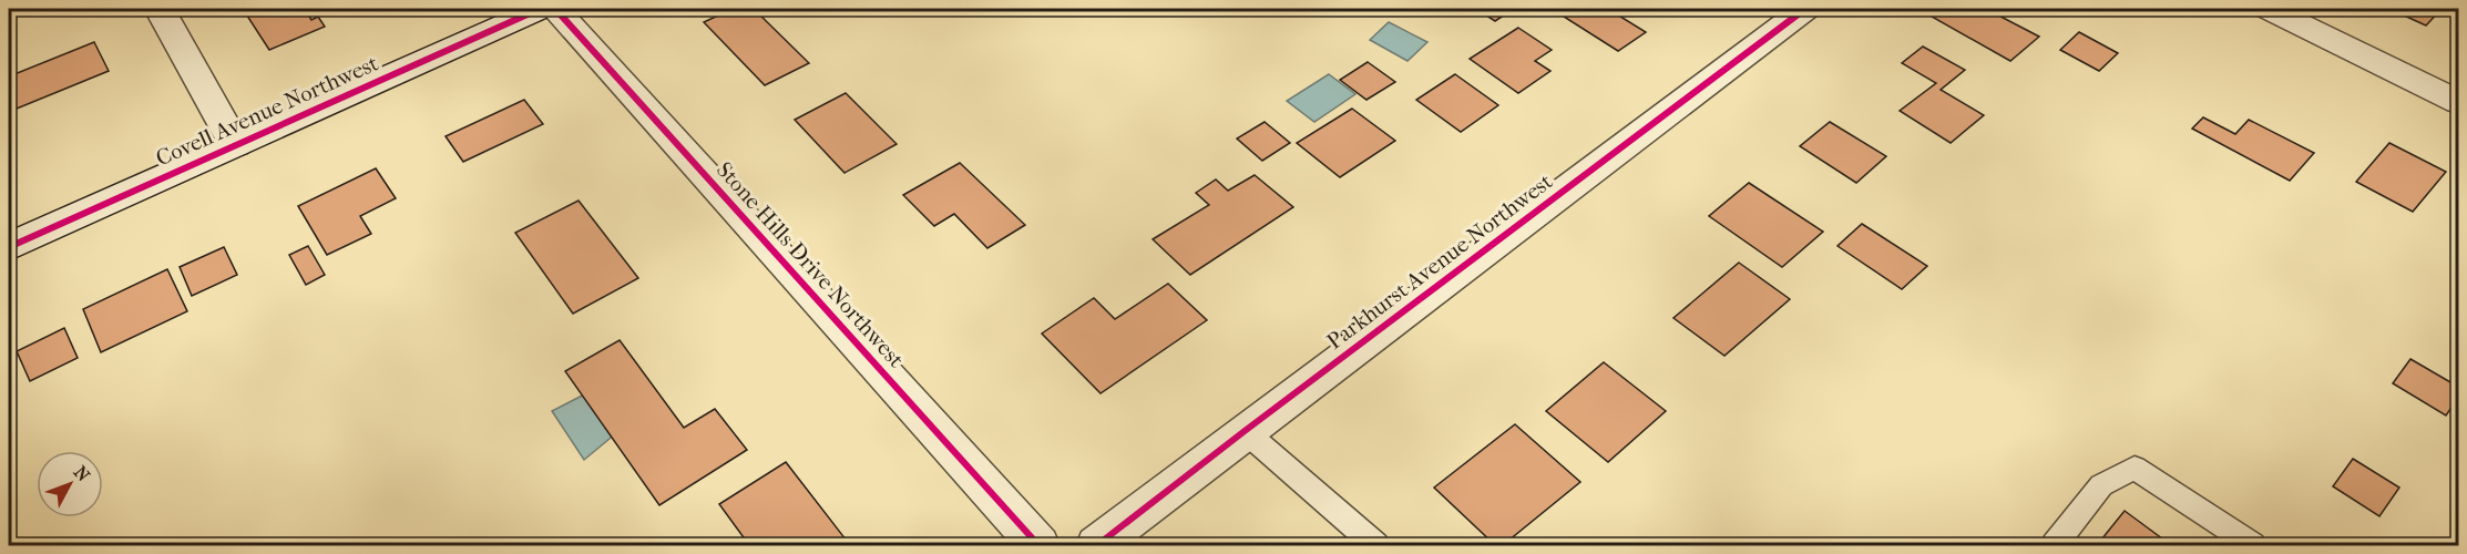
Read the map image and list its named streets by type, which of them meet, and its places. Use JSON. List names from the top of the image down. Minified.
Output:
{"streets":{"street":["Covell Avenue Northwest","Parkhurst Avenue Northwest","Stone Hills Drive Northwest"]},"north":"top right"}
